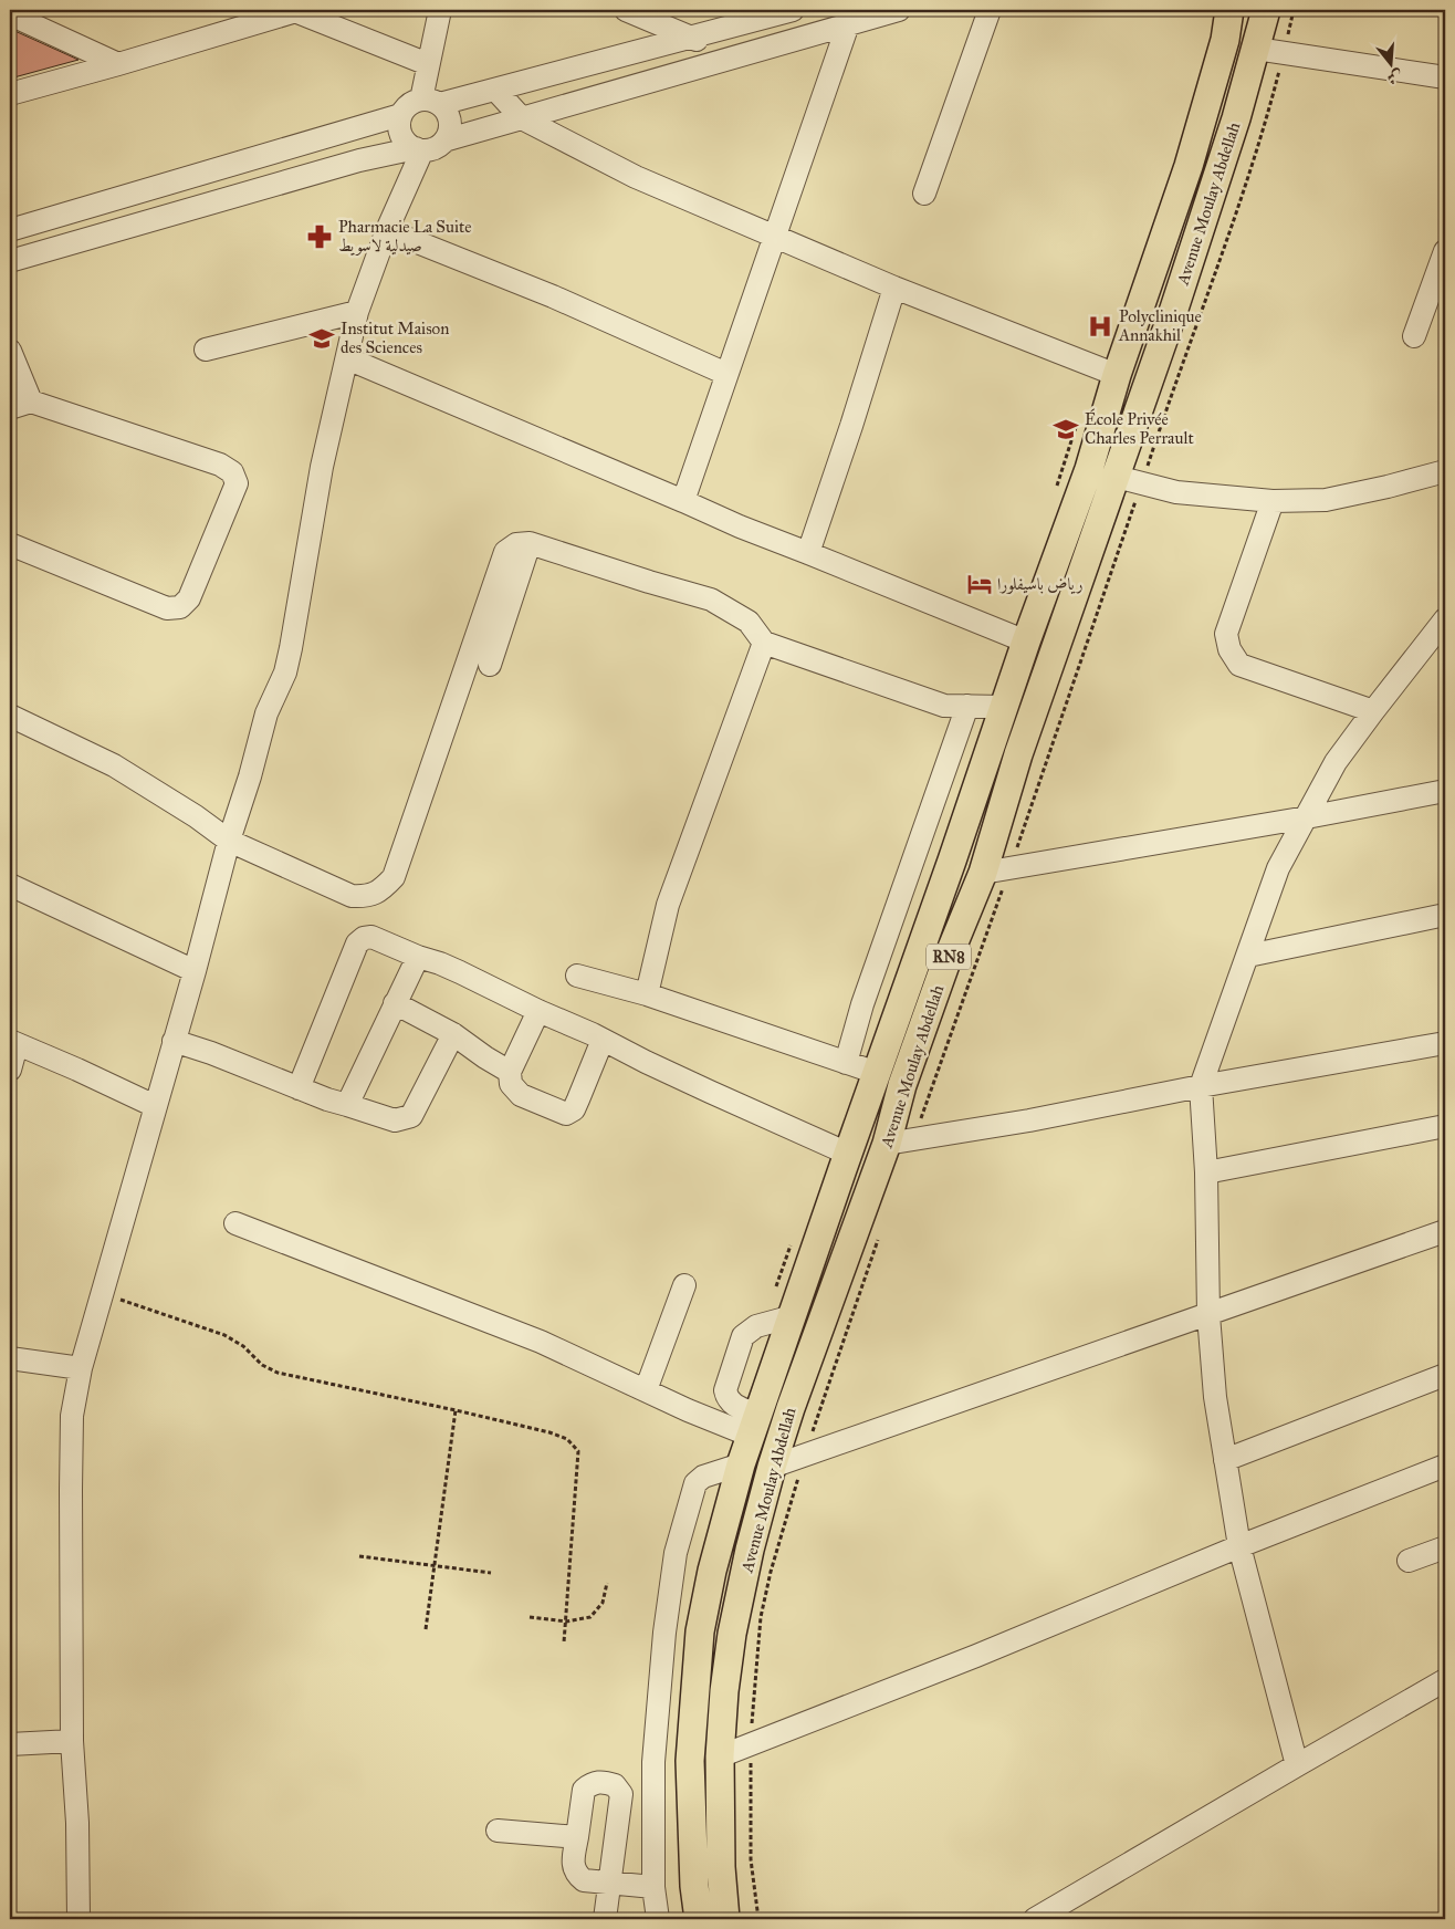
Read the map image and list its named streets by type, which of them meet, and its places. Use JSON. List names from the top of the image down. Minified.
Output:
{"streets":{"main road":["Avenue Moulay Abdellah","RN8"]},"places":{"pharmacy":["Pharmacie La Suite صيدلية لاسويط"],"hospital":["Polyclinique Annakhil"],"school or university":["Institut Maison des Sciences","École Privée Charles Perrault"],"hotel":["رياض باسيفلورا"]},"north":"bottom"}
